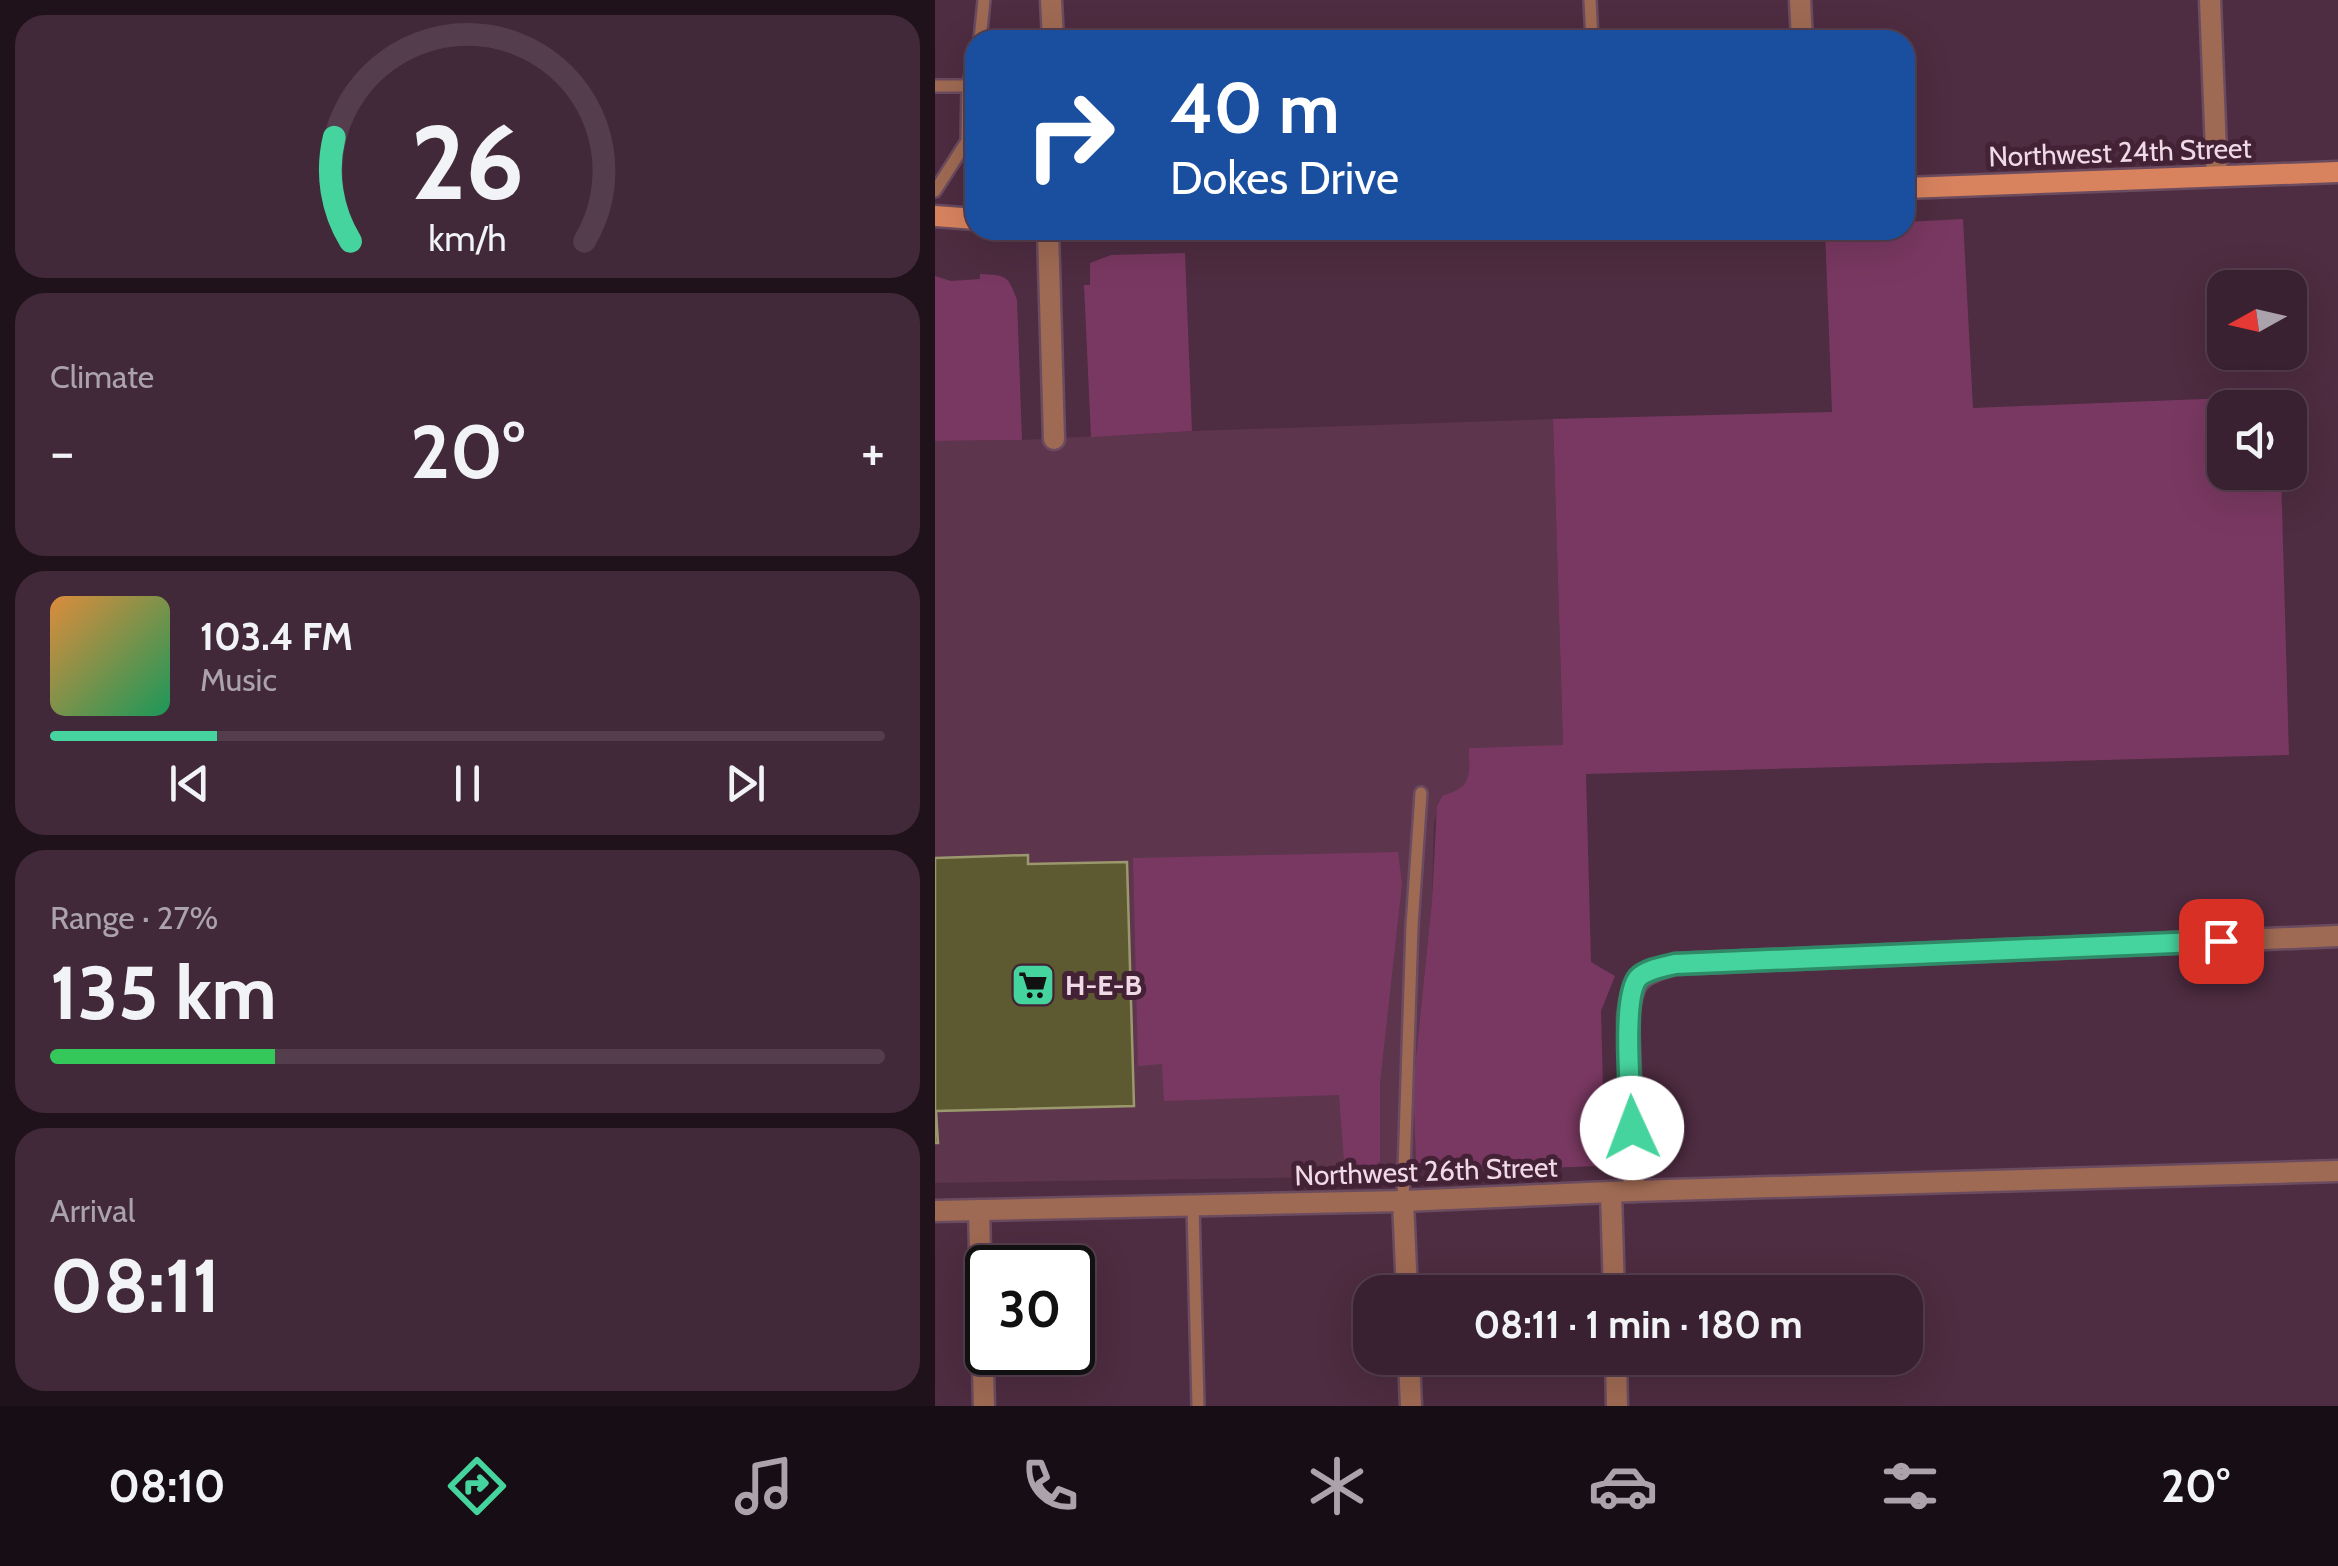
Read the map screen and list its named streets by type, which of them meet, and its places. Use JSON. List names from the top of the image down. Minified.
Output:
{"streets":{"main road":["Northwest 24th Street"],"street":["Northwest 26th Street"]},"places":{"supermarket":["H-E-B"]},"north":"left","page":{"turn":["40 m","Dokes Drive"],"tile":["Climate",["Range · 27%","135 km"],["Arrival","08:11"]],"heat":["−","20°","+"],"song":["103.4 FM","Music"],"limit":"30","trip":"08:11 · 1 min · 180 m","tabs":["08:10","20°"],"gauge":["26","km/h"]}}
